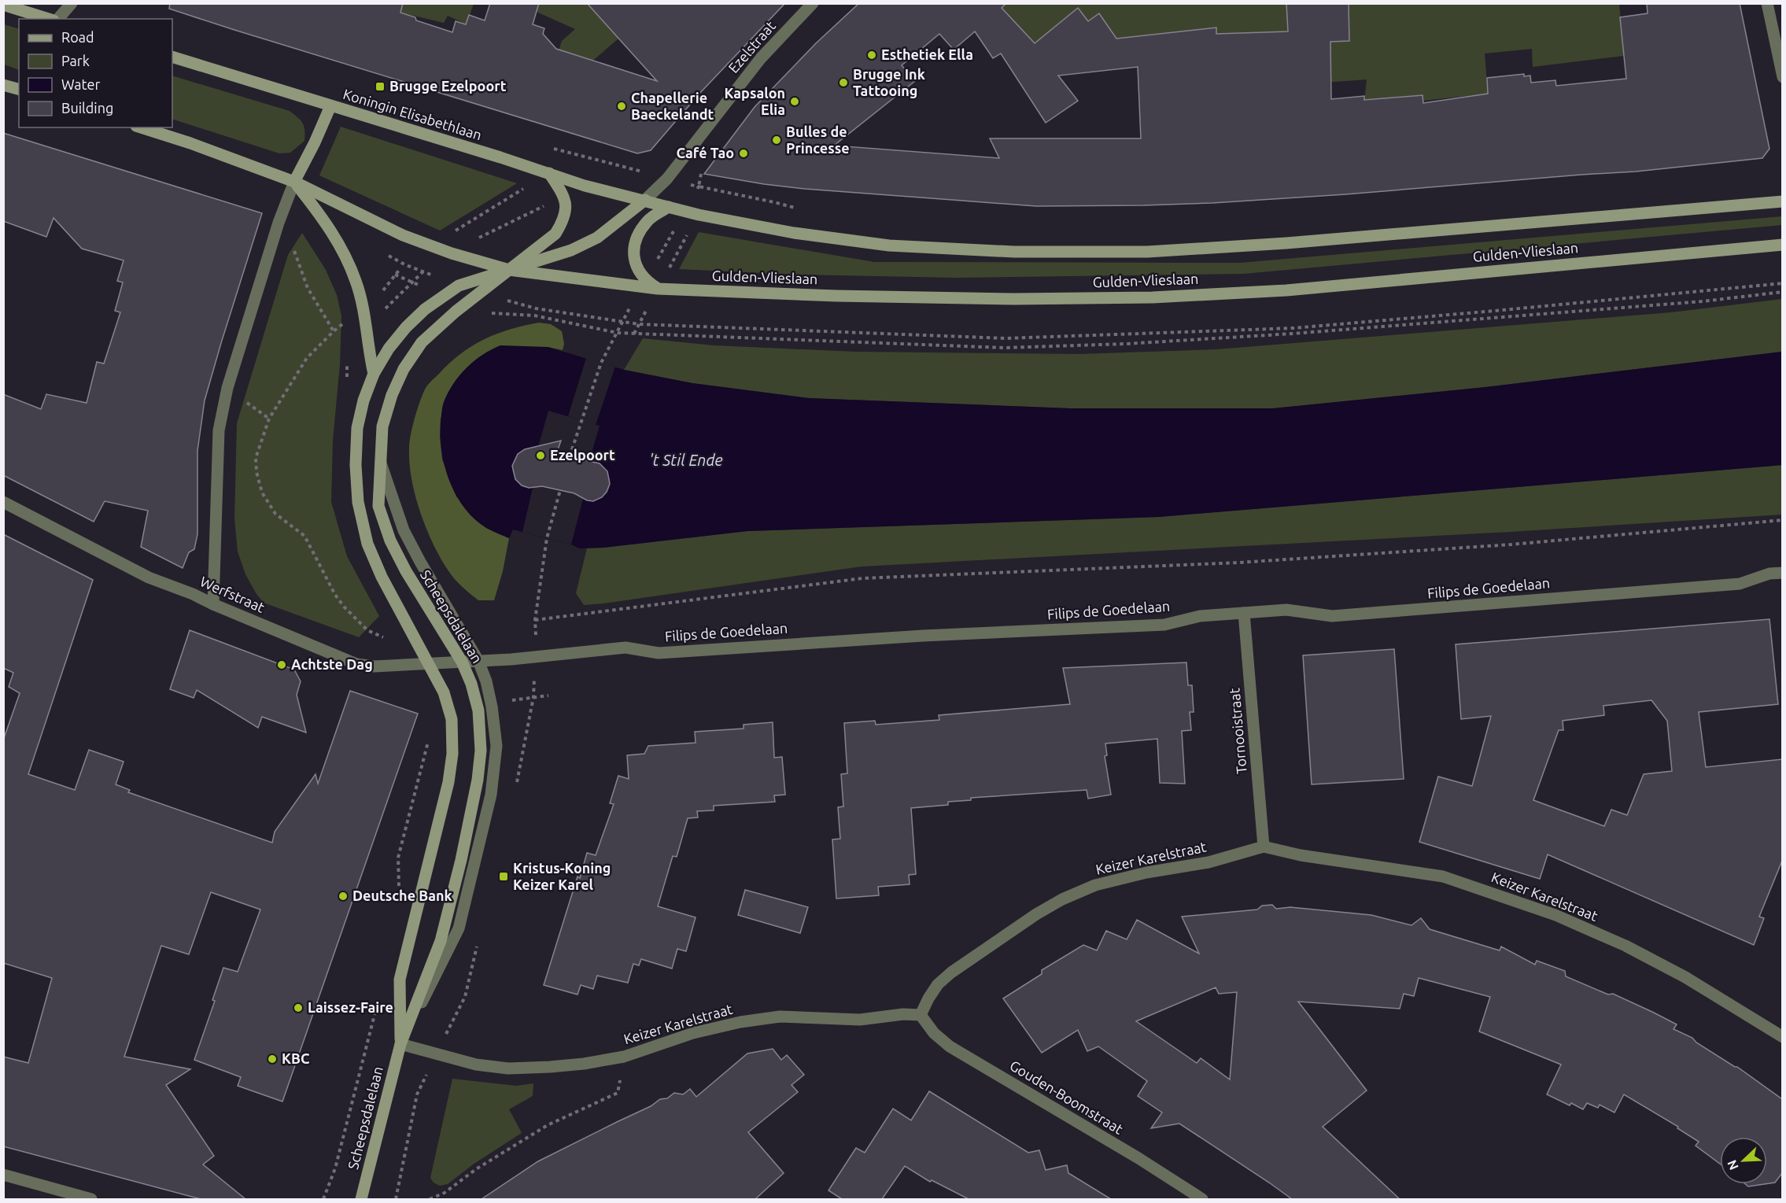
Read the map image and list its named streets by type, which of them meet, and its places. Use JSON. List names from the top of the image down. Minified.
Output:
{"streets":{"main road":["Koningin Elisabethlaan","Gulden-Vlieslaan","Scheepsdalelaan"],"street":["Ezelstraat","Filips de Goedelaan","Werfstraat","Tornooistraat","Keizer Karelstraat","Gouden-Boomstraat"]},"crossings":[["Ezelstraat","Koningin Elisabethlaan"],["Ezelstraat","Gulden-Vlieslaan"],["Ezelstraat","Scheepsdalelaan"],["Koningin Elisabethlaan","Gulden-Vlieslaan"],["Koningin Elisabethlaan","Scheepsdalelaan"],["Gulden-Vlieslaan","Scheepsdalelaan"],["Filips de Goedelaan","Werfstraat"],["Filips de Goedelaan","Scheepsdalelaan"],["Filips de Goedelaan","Tornooistraat"],["Werfstraat","Scheepsdalelaan"],["Scheepsdalelaan","Keizer Karelstraat"],["Tornooistraat","Keizer Karelstraat"],["Keizer Karelstraat","Gouden-Boomstraat"]],"water":["'t Stil Ende"],"places":{"other":["Esthetiek Ella","Brugge Ink Tattooing","Kapsalon Elia","Chapellerie Baeckelandt","Bulles de Princesse","Café Tao","Ezelpoort","Achtste Dag","Deutsche Bank","Laissez-Faire","KBC"],"transit":["Brugge Ezelpoort","Kristus-Koning Keizer Karel"]},"legend":["Road","Park","Water","Building"],"north":"bottom left"}
